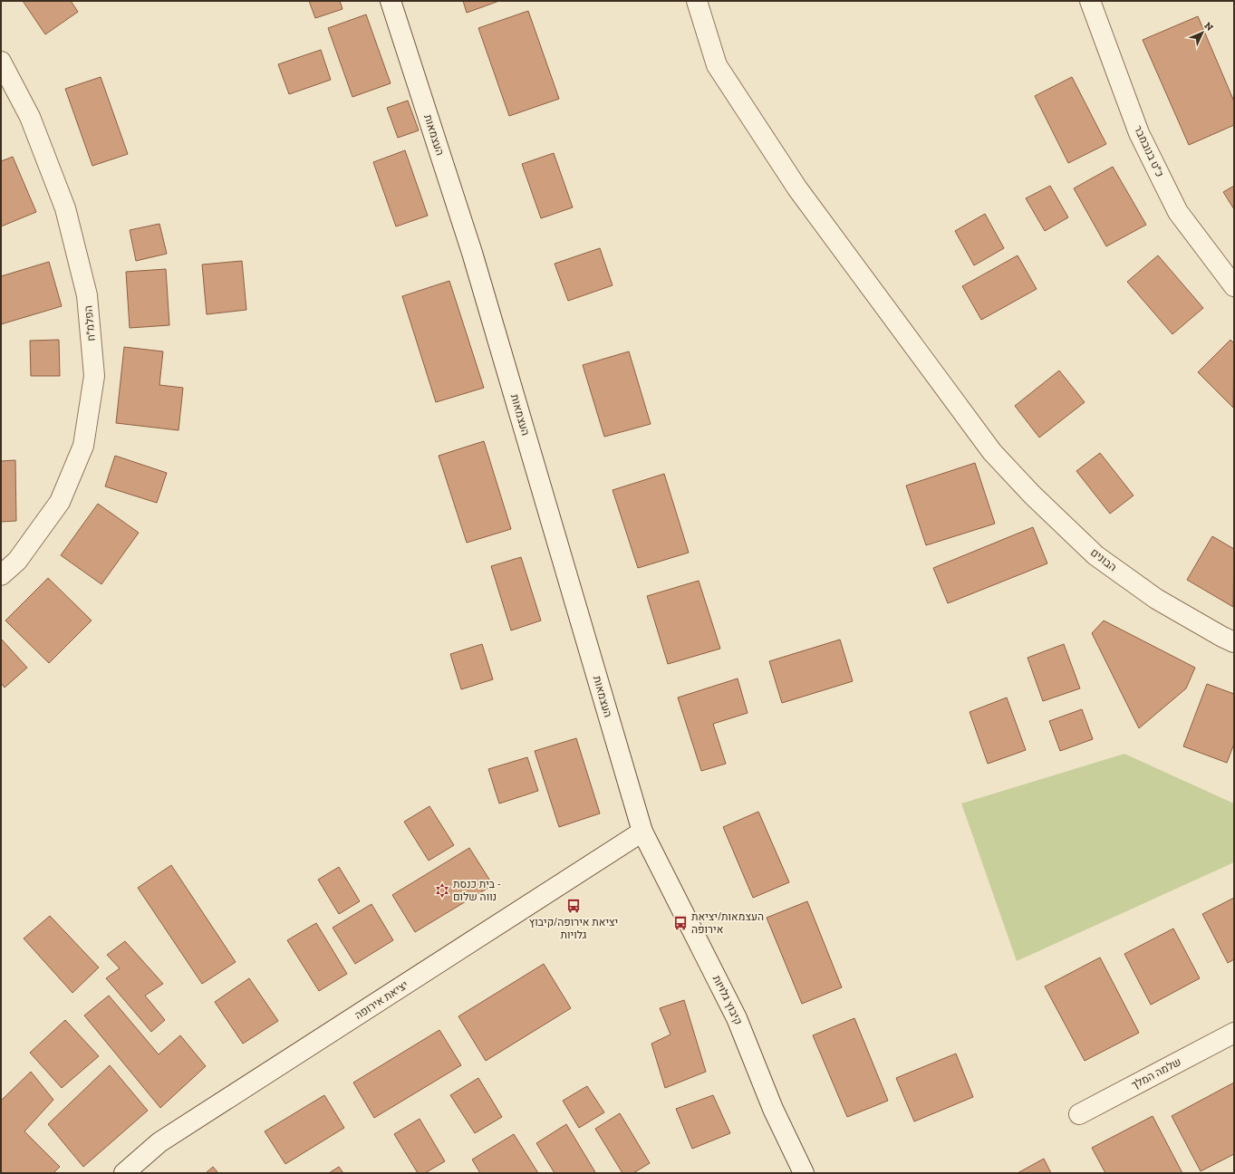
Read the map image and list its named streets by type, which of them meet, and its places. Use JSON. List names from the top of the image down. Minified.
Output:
{"streets":{"street":["העצמאות","כ״ט בנובמבר","הפלמ״ח","הבונים","יציאת אירופה","קיבוץ גלויות","שלמה המלך"]},"crossings":[["העצמאות","יציאת אירופה"],["העצמאות","קיבוץ גלויות"],["יציאת אירופה","קיבוץ גלויות"]],"places":{"synagogue":["בית כנסת - נווה שלום"],"bus stop":["יציאת אירופה/קיבוץ גלויות","העצמאות/יציאת אירופה"]},"north":"top right"}
